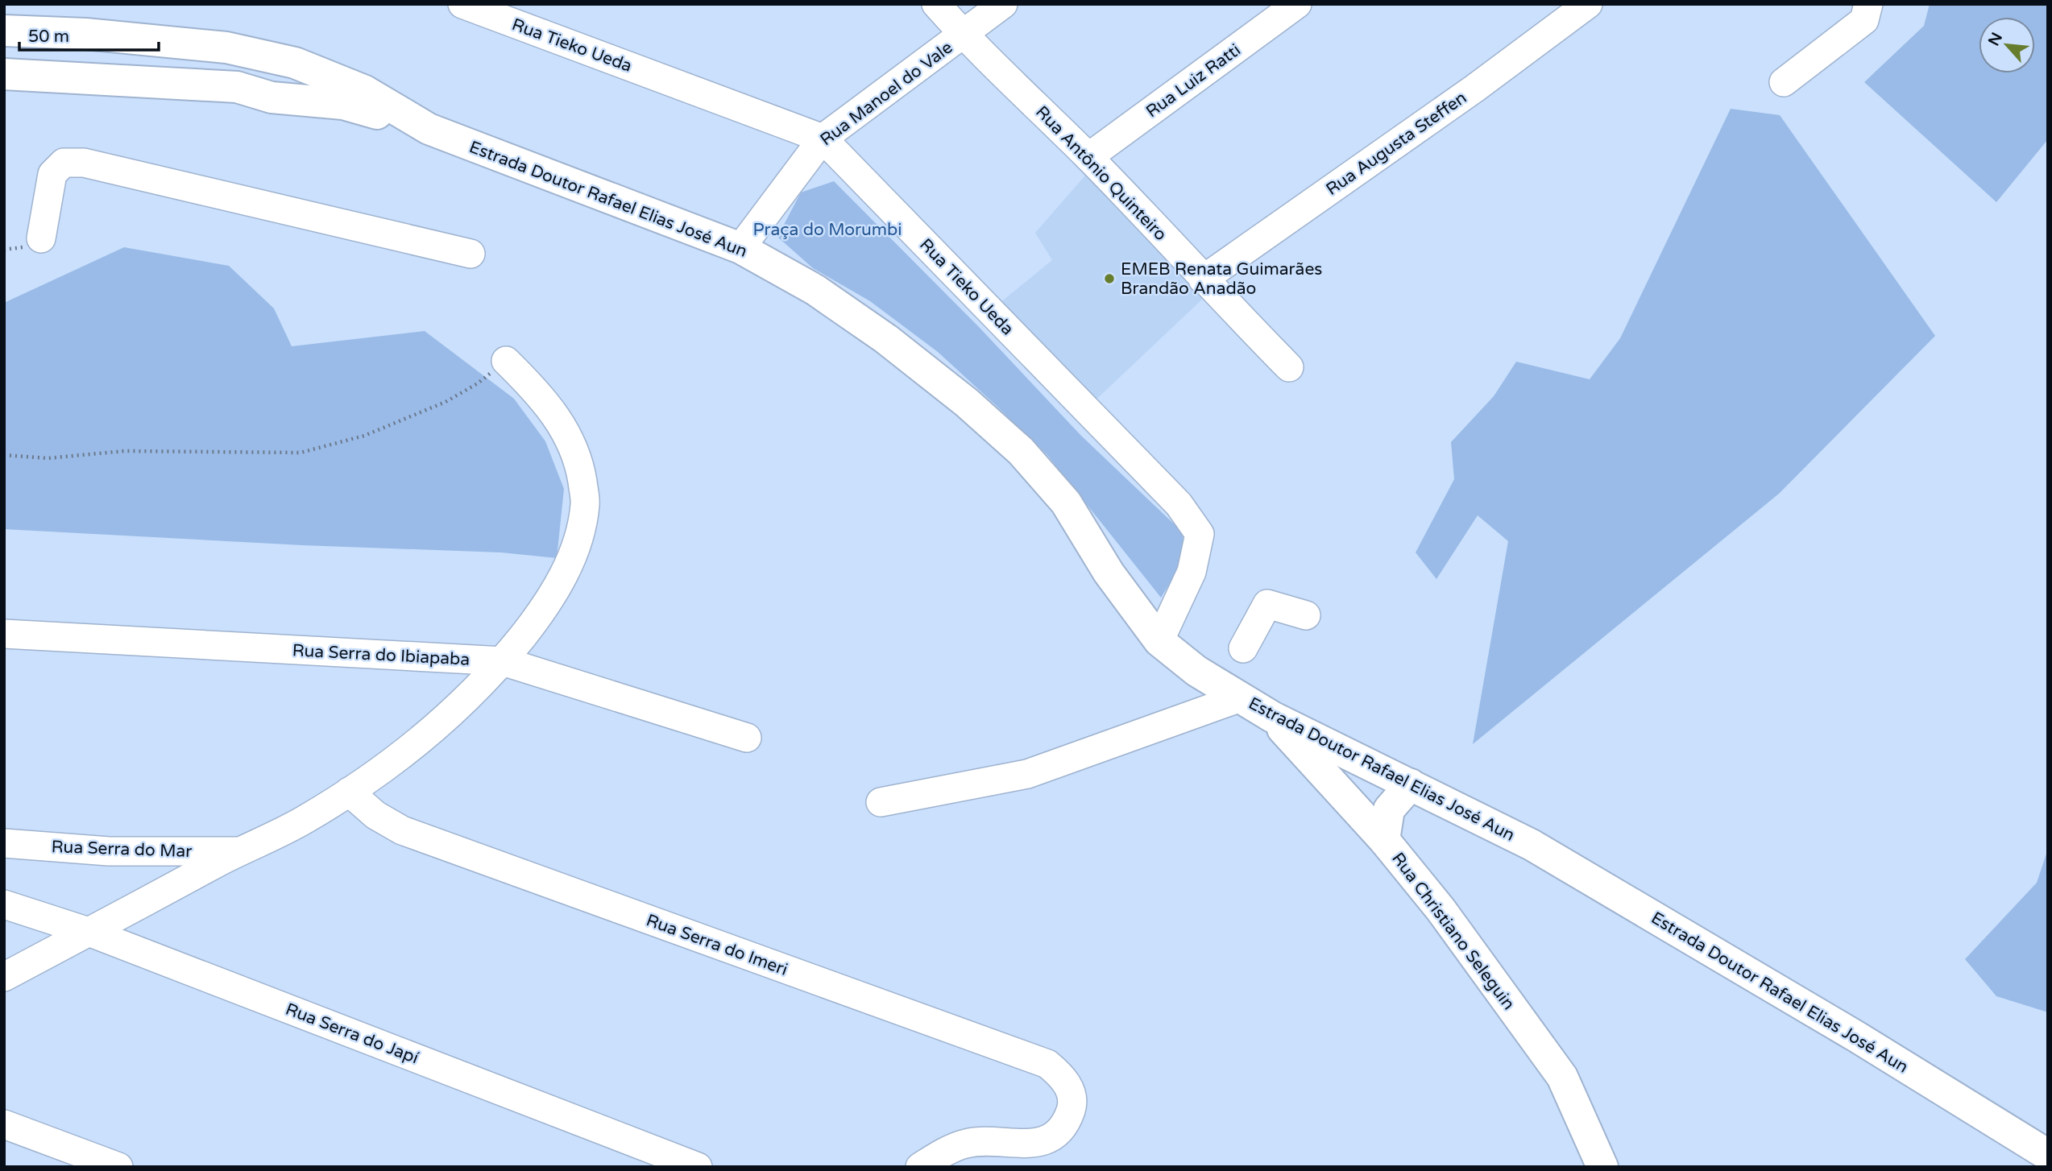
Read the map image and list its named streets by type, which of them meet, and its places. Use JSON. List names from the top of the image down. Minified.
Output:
{"streets":{"main road":["Estrada Doutor Rafael Elias José Aun","Rua Christiano Seleguin"],"street":["Rua Tieko Ueda","Rua Luiz Ratti","Rua Manoel do Vale","Rua Augusta Steffen","Rua Antônio Quinteiro","Rua Serra do Ibiapaba","Rua Serra do Mar","Rua Serra do Imeri","Rua Serra do Japí"]},"crossings":[["Rua Tieko Ueda","Rua Manoel do Vale"],["Rua Tieko Ueda","Estrada Doutor Rafael Elias José Aun"],["Rua Luiz Ratti","Rua Antônio Quinteiro"],["Rua Manoel do Vale","Rua Antônio Quinteiro"],["Rua Manoel do Vale","Estrada Doutor Rafael Elias José Aun"],["Rua Augusta Steffen","Rua Antônio Quinteiro"],["Estrada Doutor Rafael Elias José Aun","Rua Christiano Seleguin"]],"parks":["Praça do Morumbi"],"places":["EMEB Renata Guimarães Brandão Anadão"],"scale_bar":"50 m","north":"top left"}
